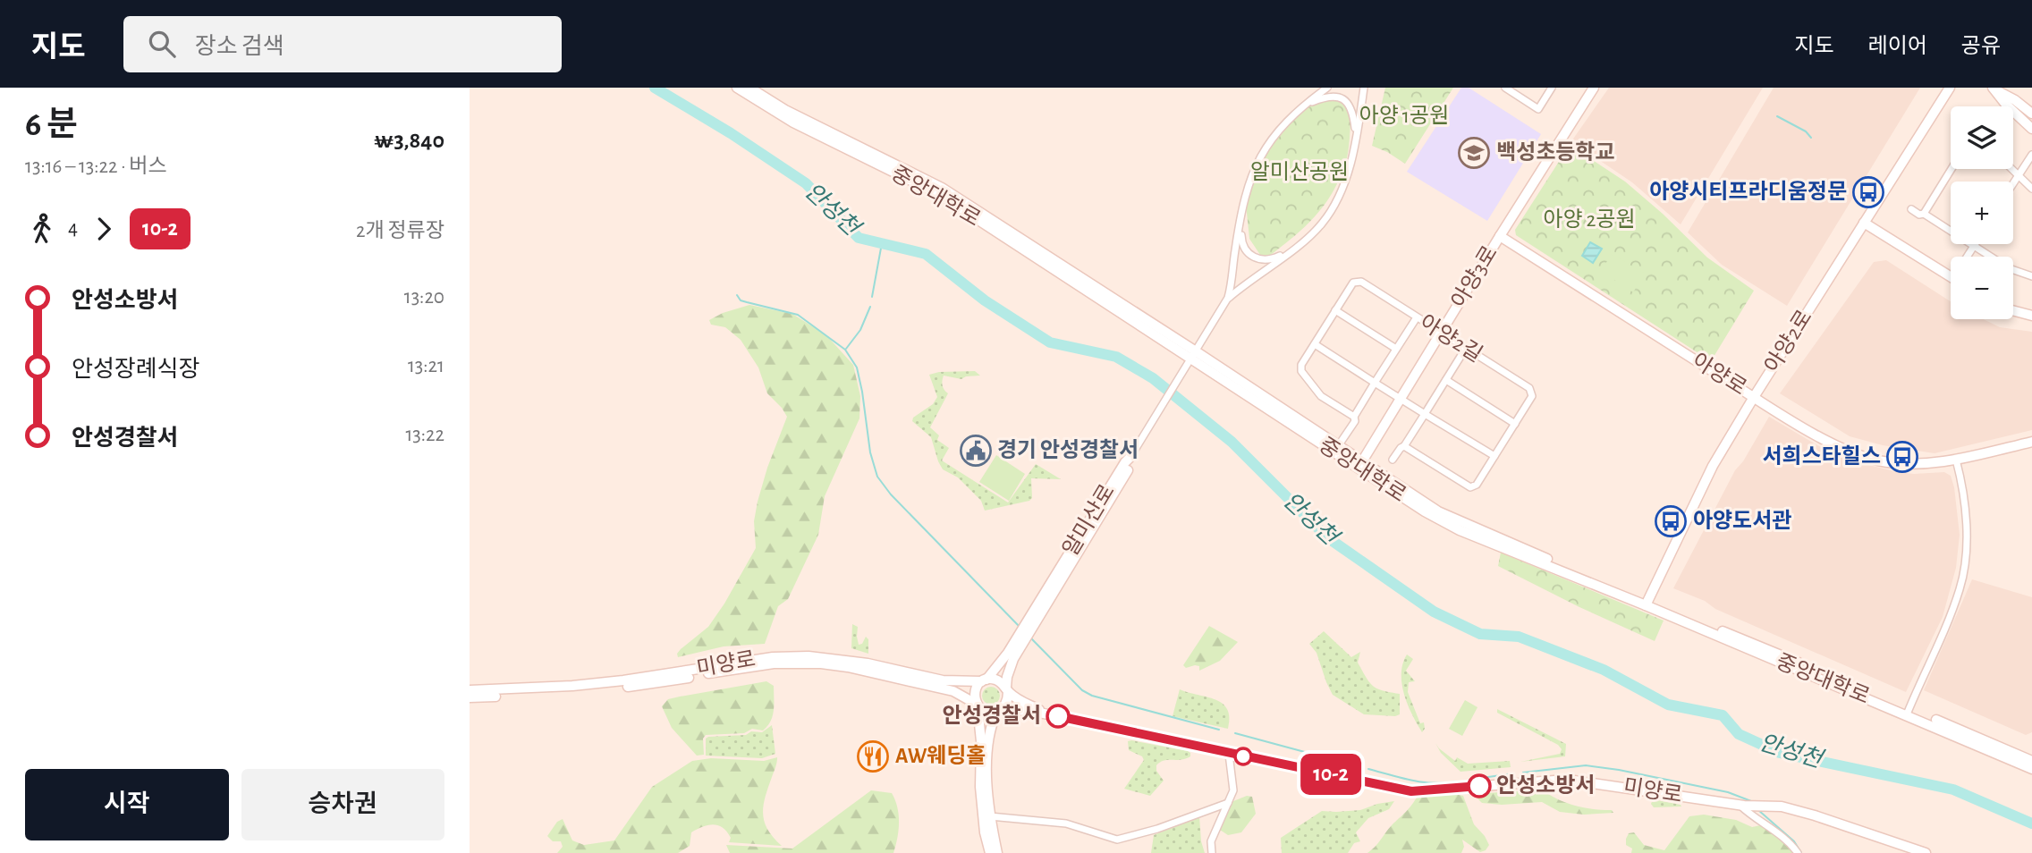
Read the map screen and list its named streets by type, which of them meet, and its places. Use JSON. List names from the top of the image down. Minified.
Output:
{"streets":{"street":["중앙대학로","아양3로","아양2길","아양2로","아양로","알미산로","미양로"]},"crossings":[["중앙대학로","아양3로"],["중앙대학로","아양2로"],["아양3로","아양2길"],["아양3로","아양로"],["아양2로","아양로"],["알미산로","미양로"]],"water":["안성천"],"parks":["아양 1공원","알미산공원","아양 2공원"],"places":{"school or university":["백성초등학교"],"bus stop":["아양시티프라디움정문","서희스타힐스","아양도서관"],"public building":["경기 안성경찰서"],"other":["안성경찰서","안성소방서"],"restaurant":["AW웨딩홀"]},"lines":["bus line 10-2"],"page":{"header":"지도","search":"장소 검색","nav":["지도","레이어","공유"],"heading":["6 분","13:16 – 13:22 · 버스","₩3,840"],"on_map":"10-2","map_buttons":["+","−"],"legs":["4","10-2","2개 정류장"],"list":[{"name":"안성소방서","value":"13:20"},{"name":"안성장례식장","value":"13:21"},{"name":"안성경찰서","value":"13:22"}],"buttons":["시작","승차권"]}}
